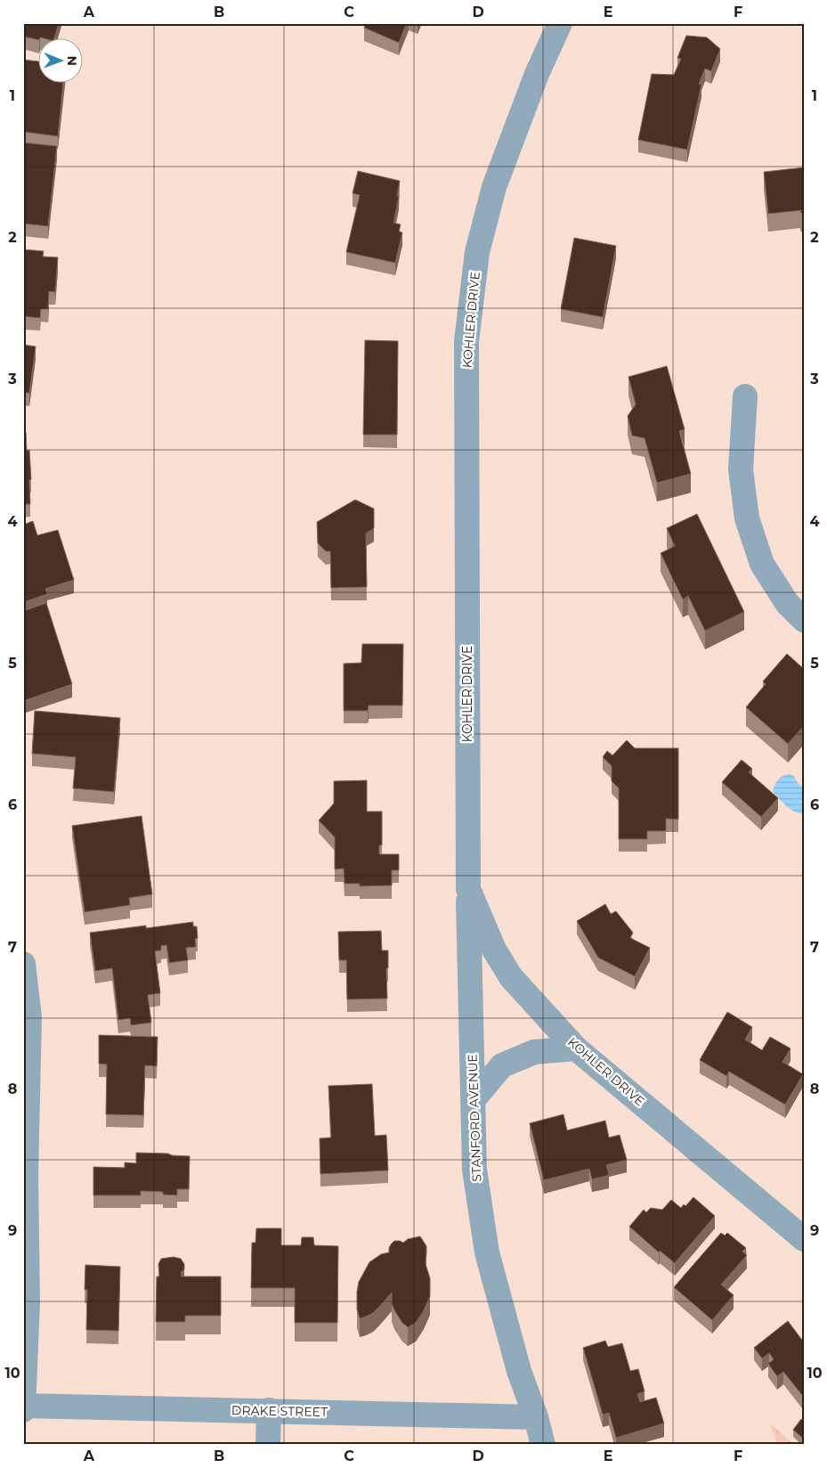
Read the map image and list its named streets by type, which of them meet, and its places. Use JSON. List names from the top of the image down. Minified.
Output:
{"streets":{"street":["KOHLER DRIVE","STANFORD AVENUE","DRAKE STREET"]},"crossings":[["KOHLER DRIVE","STANFORD AVENUE"],["STANFORD AVENUE","DRAKE STREET"]],"north":"right","grid":{"columns":["A","B","C","D","E","F"],"rows":["1","2","3","4","5","6","7","8","9","10"]}}
